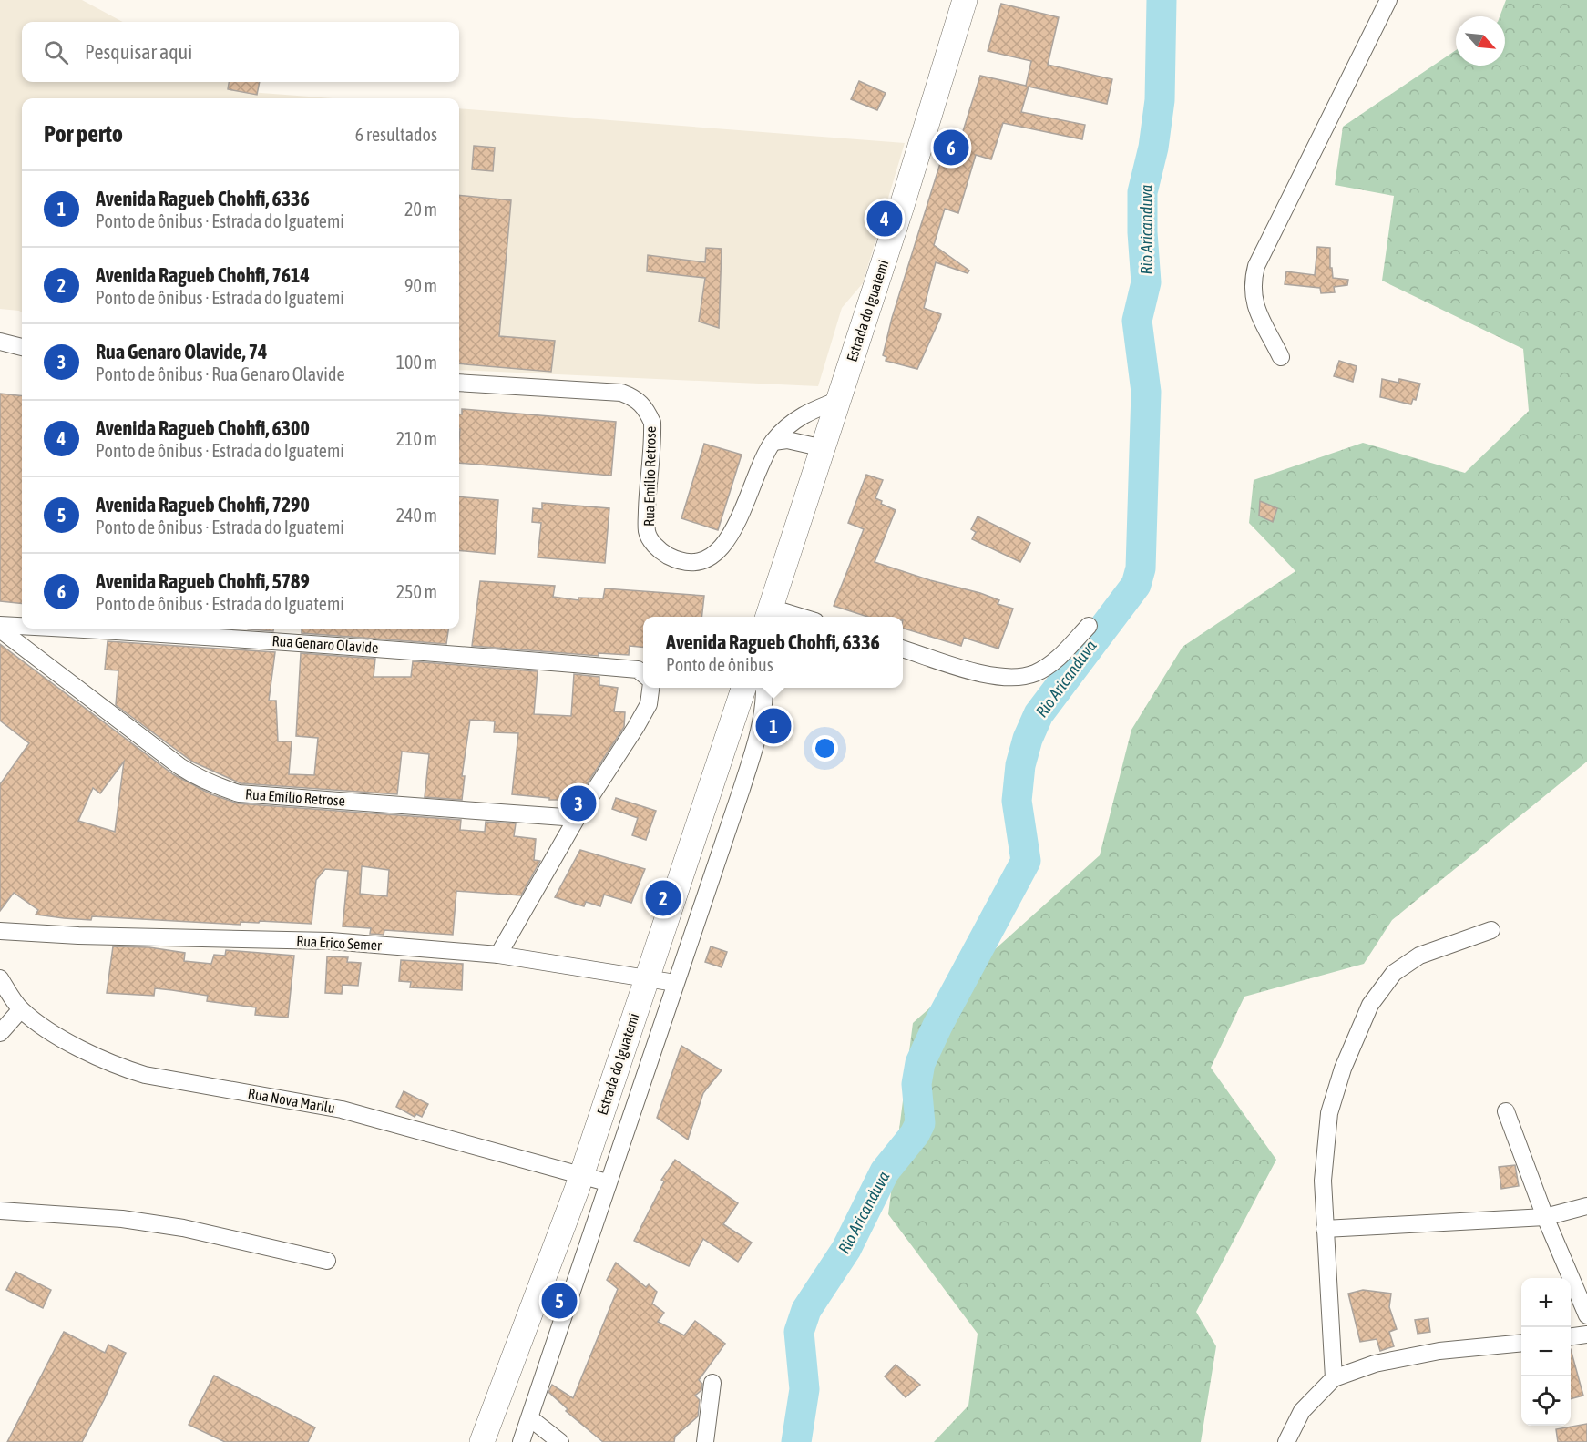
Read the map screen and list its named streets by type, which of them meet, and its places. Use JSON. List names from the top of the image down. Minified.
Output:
{"streets":{"main road":["Estrada do Iguatemi"],"street":["Rua Emílio Retrose","Rua Genaro Olavide","Rua Erico Semer","Rua Nova Marilu"]},"crossings":[["Estrada do Iguatemi","Rua Emílio Retrose"],["Estrada do Iguatemi","Rua Erico Semer"],["Estrada do Iguatemi","Rua Nova Marilu"],["Rua Emílio Retrose","Rua Genaro Olavide"]],"water":["Rio Aricanduva"],"north":"bottom right","page":{"search":"Pesquisar aqui","heading":["Por perto","6 resultados"],"pins":["6","4","1","3","2","5"],"list":[{"mark":"1","name":"Avenida Ragueb Chohfi, 6336","note":"Ponto de ônibus · Estrada do Iguatemi","value":"20 m"},{"mark":"2","name":"Avenida Ragueb Chohfi, 7614","note":"Ponto de ônibus · Estrada do Iguatemi","value":"90 m"},{"mark":"3","name":"Rua Genaro Olavide, 74","note":"Ponto de ônibus · Rua Genaro Olavide","value":"100 m"},{"mark":"4","name":"Avenida Ragueb Chohfi, 6300","note":"Ponto de ônibus · Estrada do Iguatemi","value":"210 m"},{"mark":"5","name":"Avenida Ragueb Chohfi, 7290","note":"Ponto de ônibus · Estrada do Iguatemi","value":"240 m"},{"mark":"6","name":"Avenida Ragueb Chohfi, 5789","note":"Ponto de ônibus · Estrada do Iguatemi","value":"250 m"}],"popup":["Avenida Ragueb Chohfi, 6336","Ponto de ônibus"],"map_buttons":["+","−"]}}
